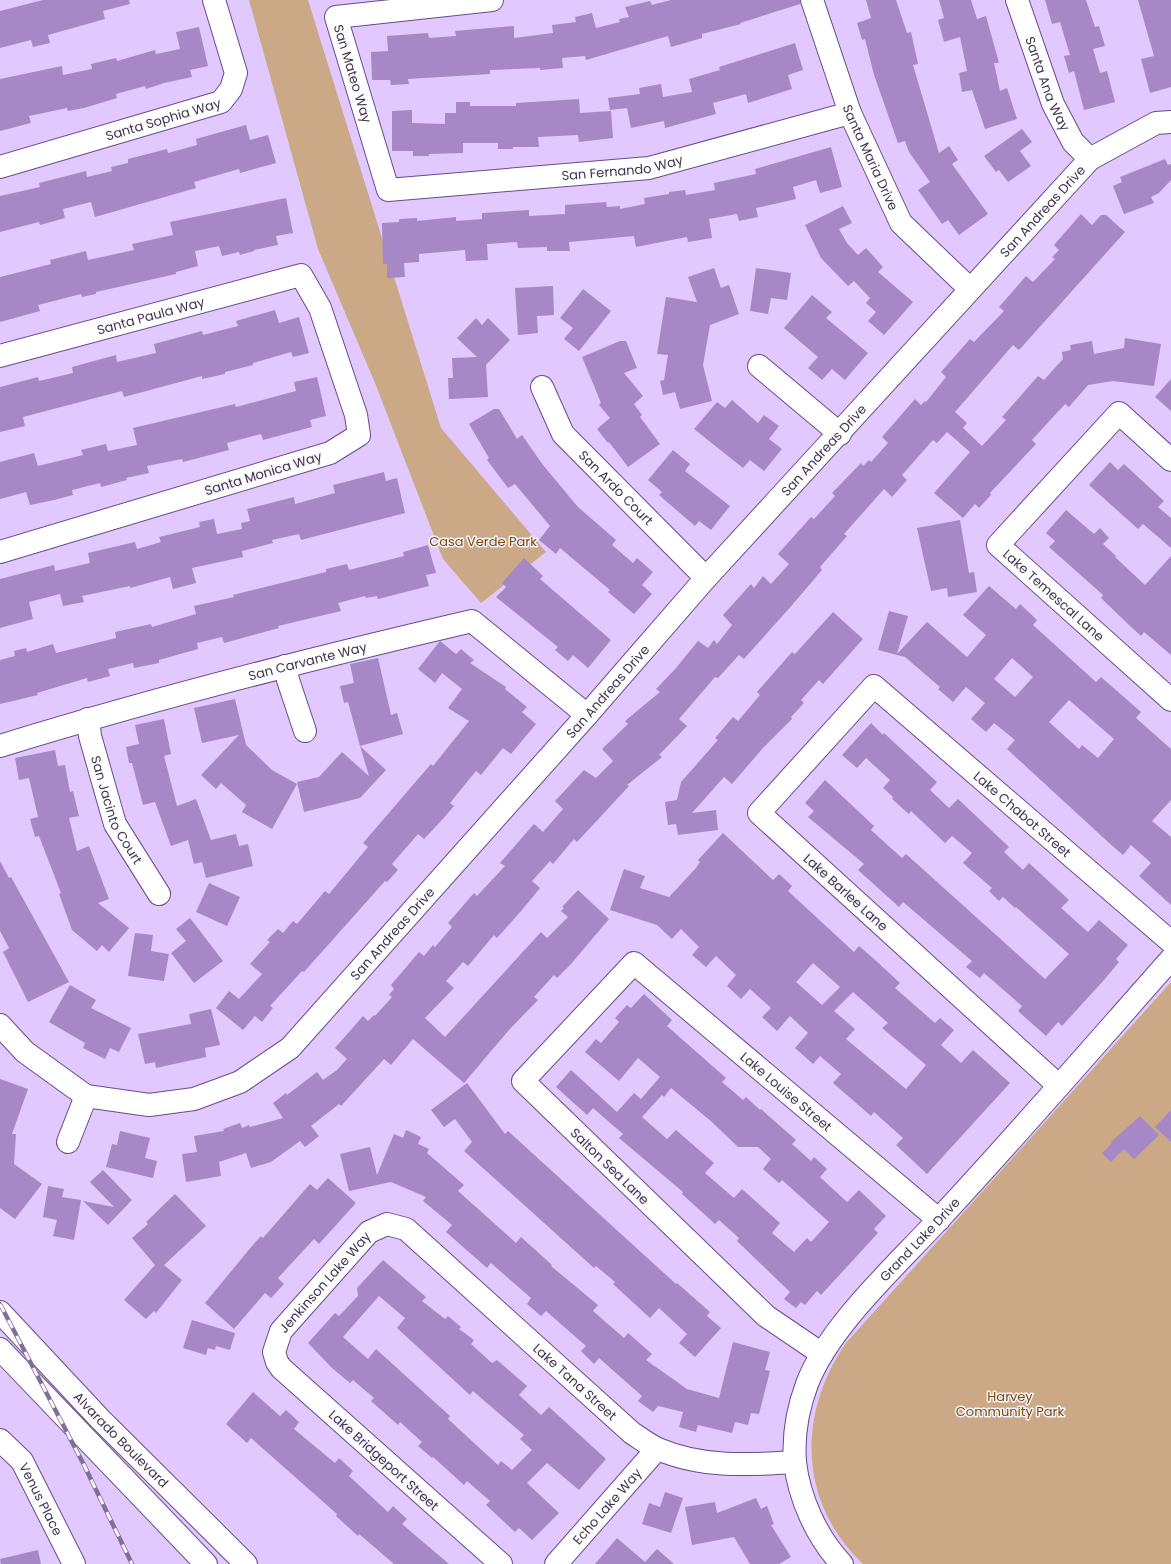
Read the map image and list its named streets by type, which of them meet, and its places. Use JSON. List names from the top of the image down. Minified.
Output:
{"streets":{"street":["San Mateo Way","Santa Ana Way","Santa Sophia Way","Santa Maria Drive","San Fernando Way","San Andreas Drive","Santa Paula Way","Santa Monica Way","San Ardo Court","Lake Temescal Lane","San Carvante Way","San Jacinto Court","Lake Chabot Street","Lake Barlee Lane","Lake Louise Street","Salton Sea Lane","Grand Lake Drive","Jenkinson Lake Way","Lake Tana Street","Alvarado Boulevard","Lake Bridgeport Street","Venus Place","Echo Lake Way"]},"crossings":[["San Mateo Way","San Fernando Way"],["Santa Ana Way","San Andreas Drive"],["Santa Maria Drive","San Fernando Way"],["Santa Maria Drive","San Andreas Drive"],["San Andreas Drive","San Ardo Court"],["San Andreas Drive","San Carvante Way"],["Santa Paula Way","Santa Monica Way"],["San Carvante Way","San Jacinto Court"],["Lake Chabot Street","Lake Barlee Lane"],["Lake Barlee Lane","Grand Lake Drive"],["Lake Louise Street","Salton Sea Lane"],["Lake Louise Street","Grand Lake Drive"],["Salton Sea Lane","Grand Lake Drive"],["Grand Lake Drive","Lake Tana Street"],["Jenkinson Lake Way","Lake Tana Street"],["Jenkinson Lake Way","Lake Bridgeport Street"],["Lake Tana Street","Echo Lake Way"]],"parks":["Casa Verde Park","Harvey Community Park"]}
